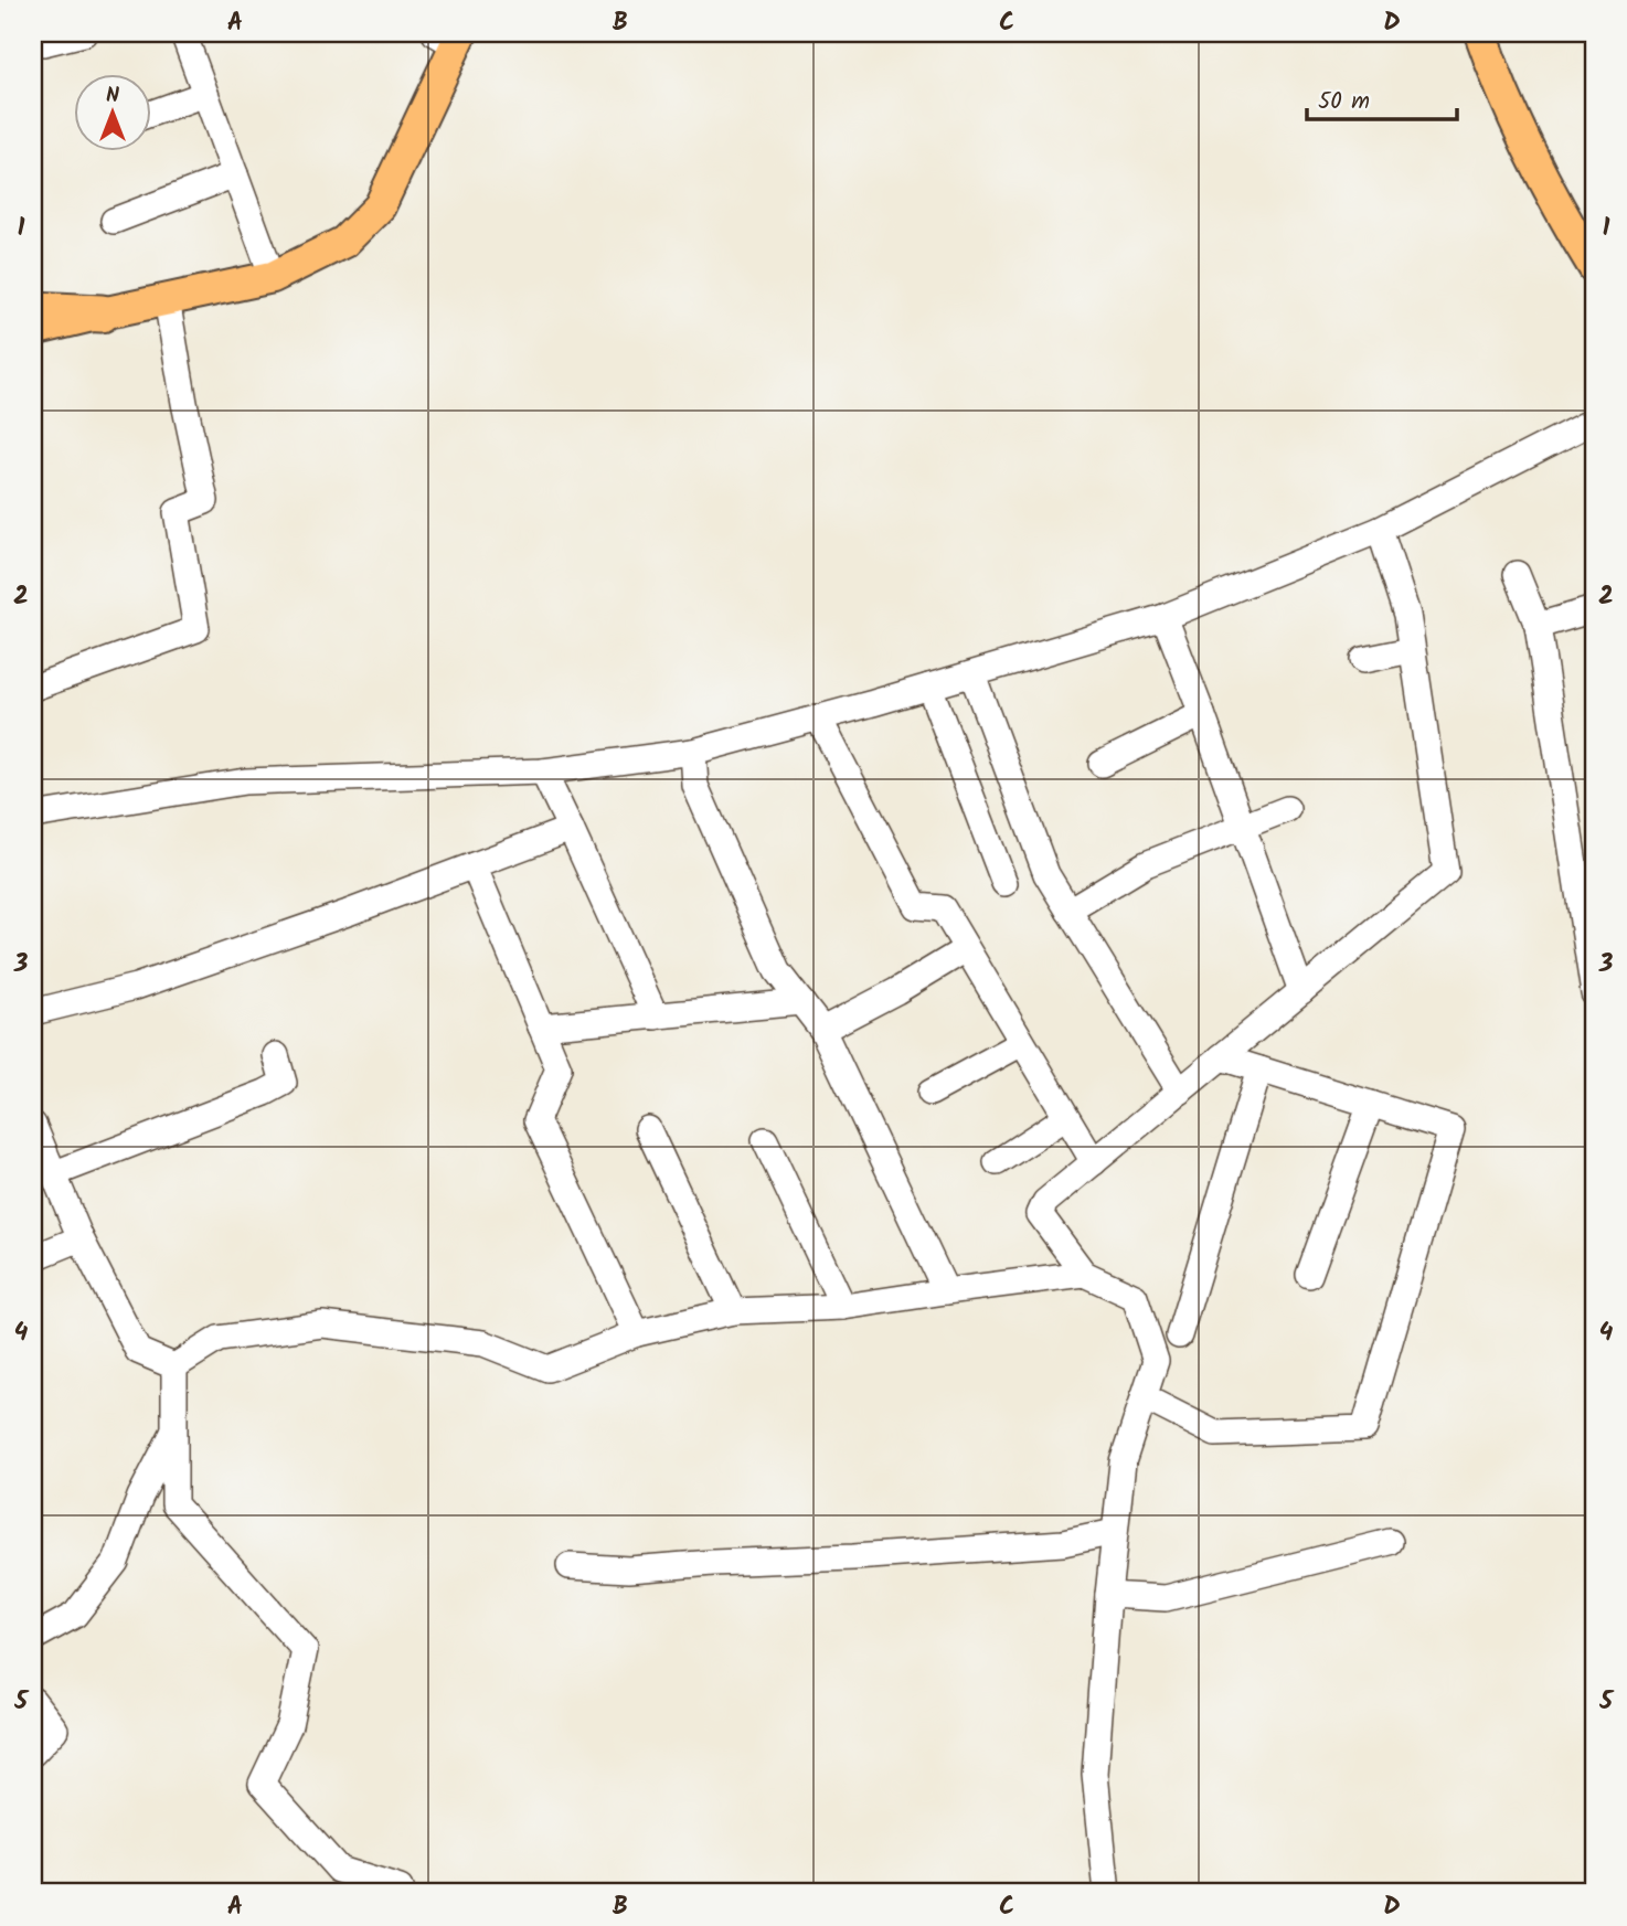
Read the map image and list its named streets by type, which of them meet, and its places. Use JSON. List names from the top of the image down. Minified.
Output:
{"scale_bar":"50 m","north":"top","grid":{"columns":["A","B","C","D"],"rows":["1","2","3","4","5"]}}
